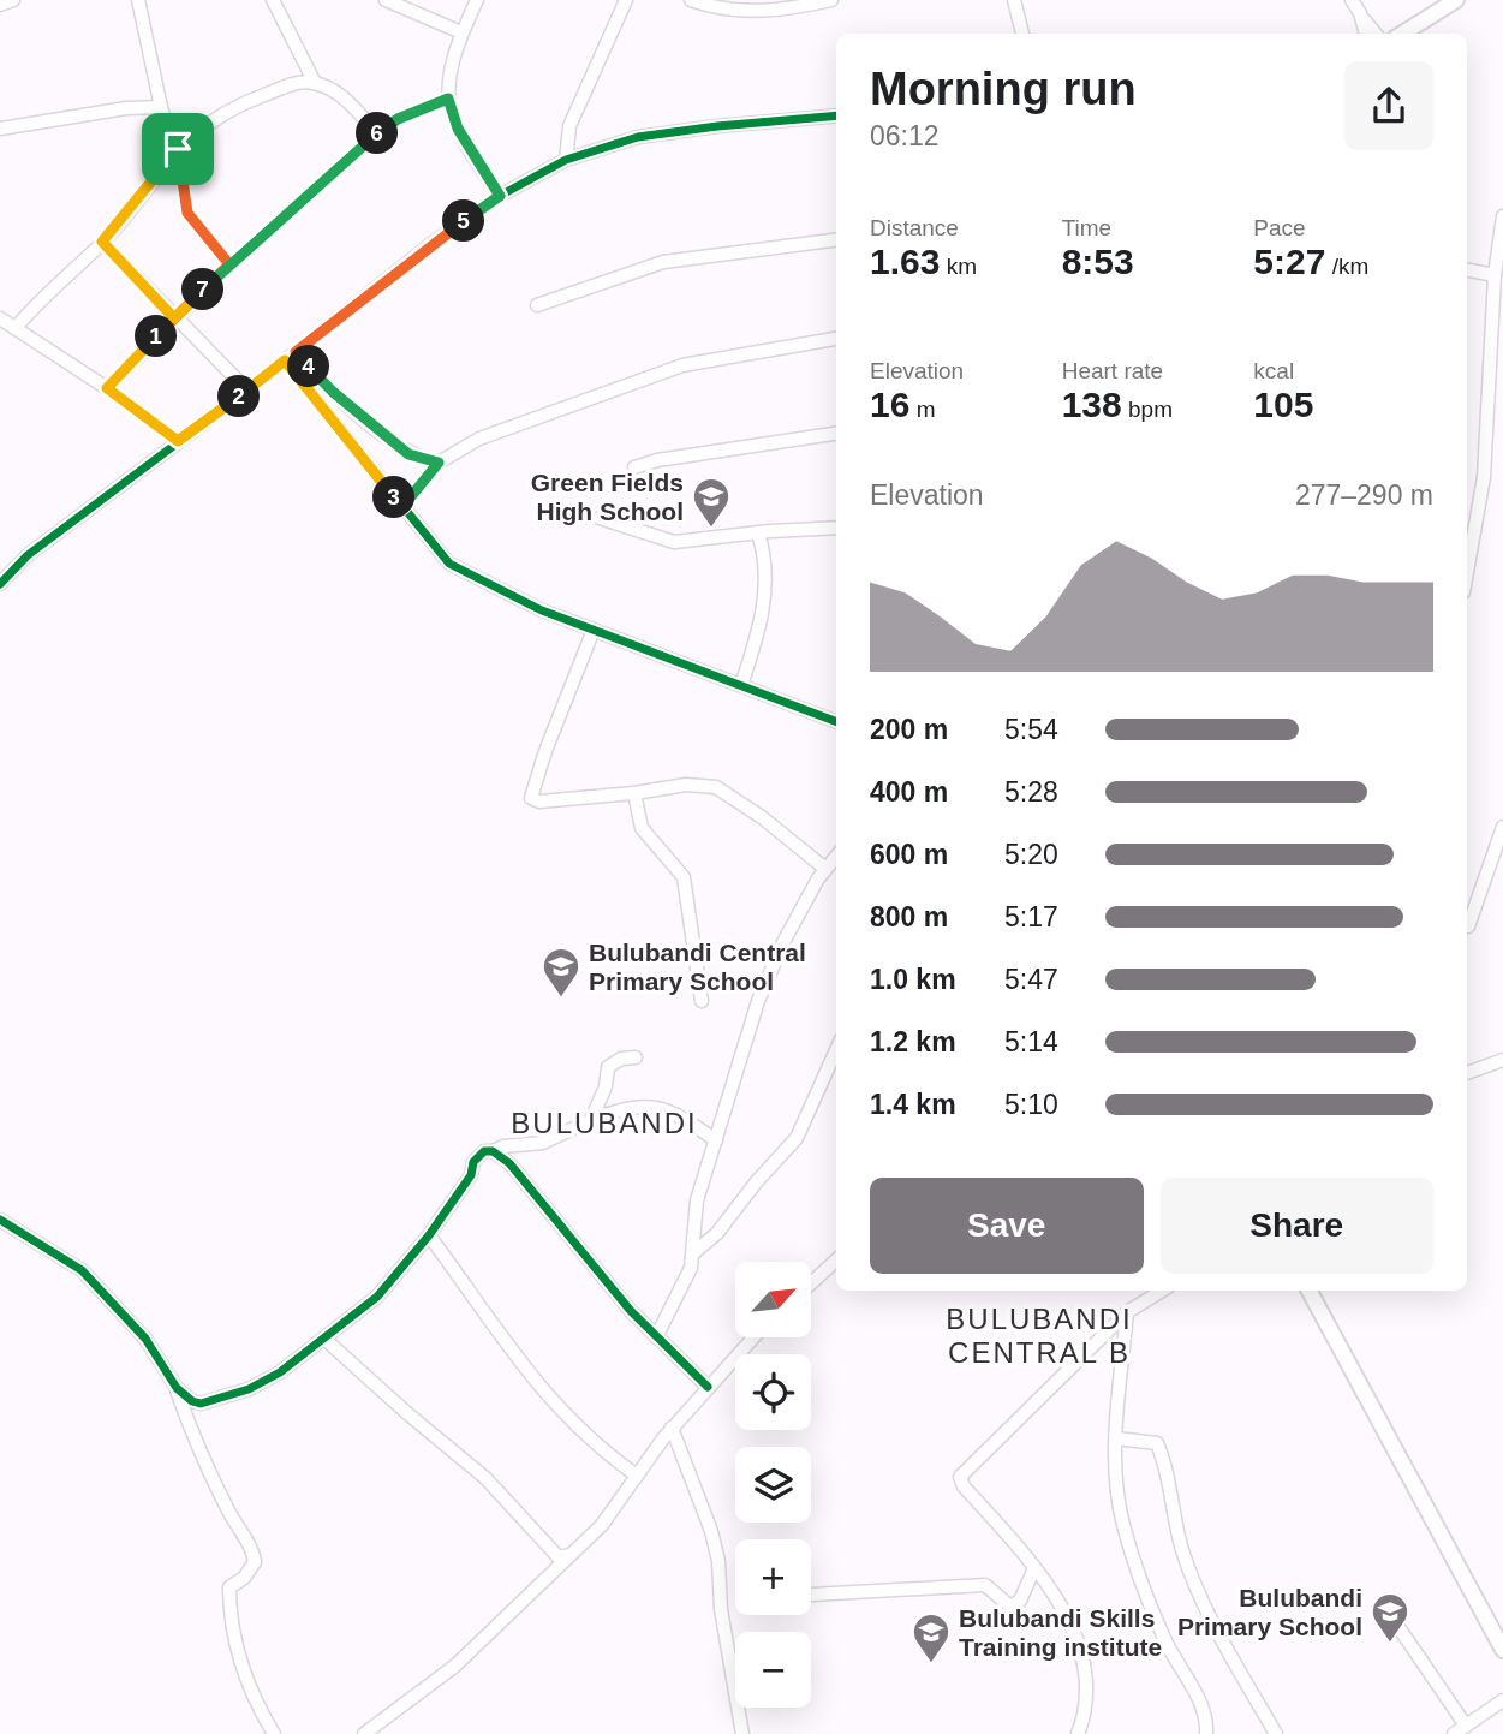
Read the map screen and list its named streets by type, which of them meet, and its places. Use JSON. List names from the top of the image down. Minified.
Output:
{"districts":["BULUBANDI","BULUBANDI CENTRAL B"],"places":{"school or university":["Green Fields High School","Bulubandi Central Primary School","Bulubandi Primary School","Bulubandi Skills Training institute"]},"north":"top right","page":{"heading":["Morning run","06:12"],"pins":["6","5","7","1","4","2","3"],"stats":[["Distance","1.63 km"],["Time","8:53"],["Pace","5:27 /km"],["Elevation","16 m"],["Heart rate","138 bpm"],["kcal","105"]],"chart":["Elevation","277–290 m"],"list":[{"name":"200 m","note":"5:54"},{"name":"400 m","note":"5:28"},{"name":"600 m","note":"5:20"},{"name":"800 m","note":"5:17"},{"name":"1.0 km","note":"5:47"},{"name":"1.2 km","note":"5:14"},{"name":"1.4 km","note":"5:10"}],"buttons":["Save","Share"],"map_buttons":["+","−"]}}
